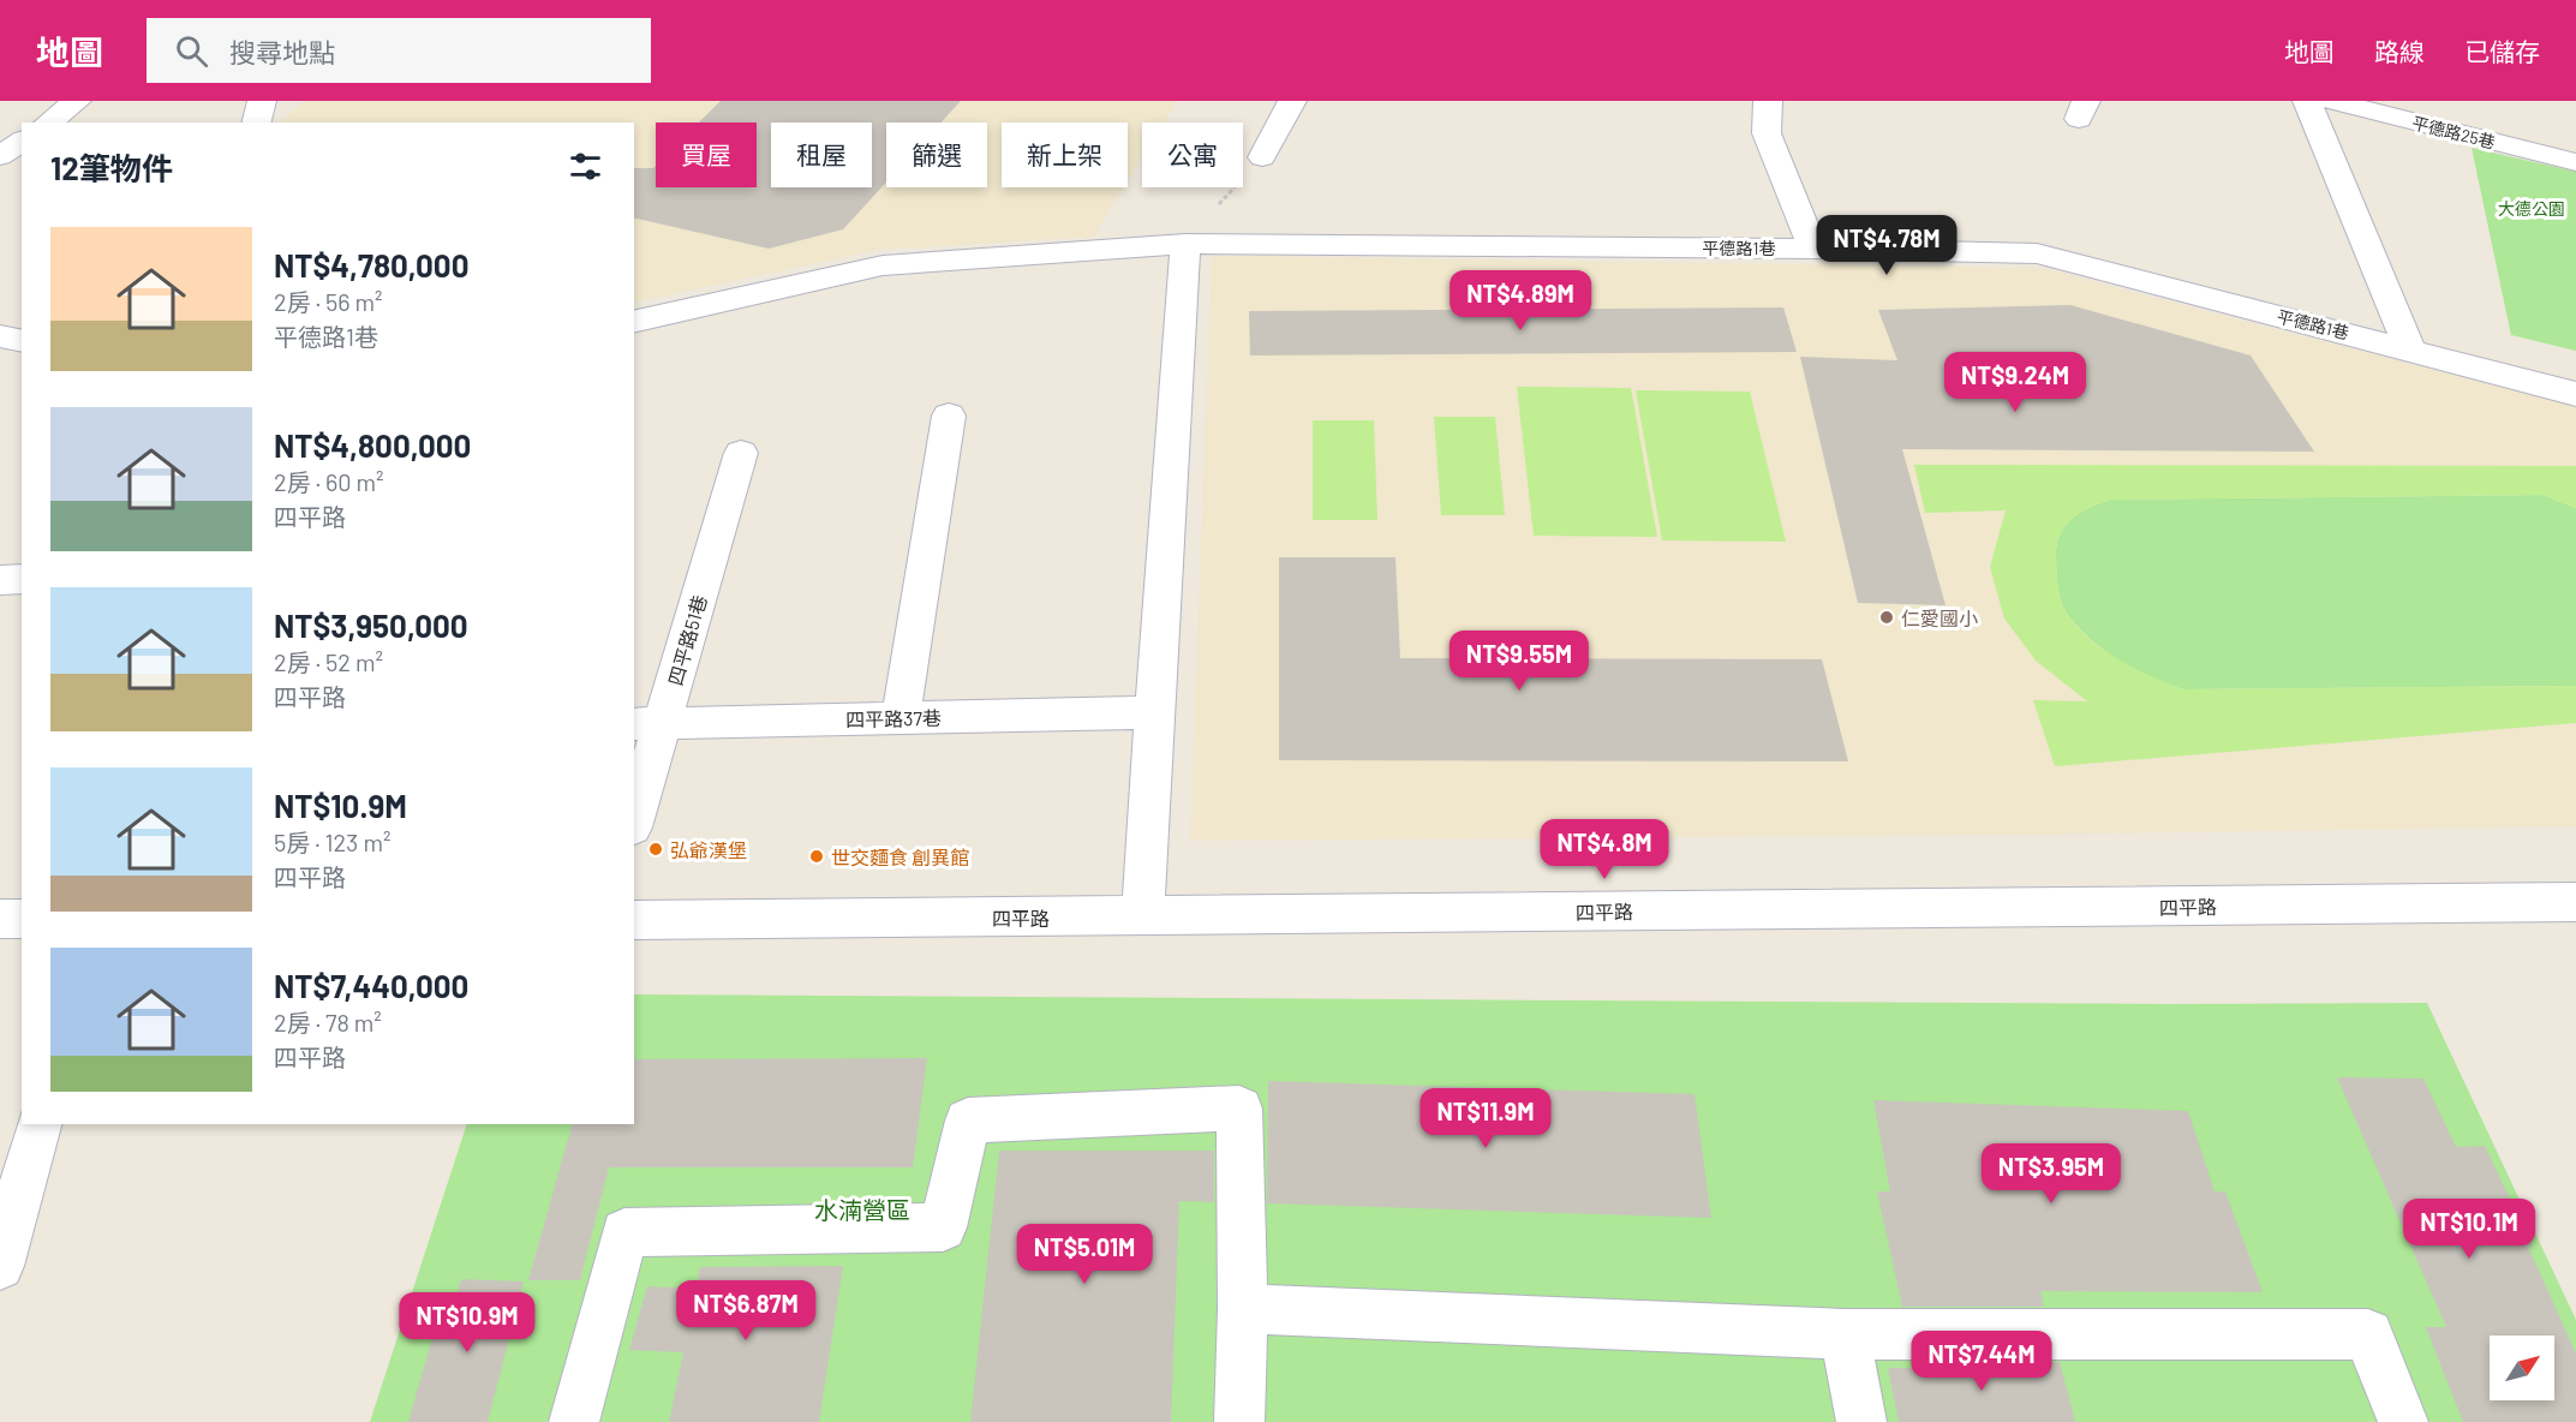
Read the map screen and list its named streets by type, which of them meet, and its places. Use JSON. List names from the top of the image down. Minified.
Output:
{"streets":{"street":["平德路25巷","平德路1巷","四平路51巷","四平路37巷","四平路"]},"crossings":[["四平路51巷","四平路37巷"]],"parks":["大德公園","水湳營區"],"places":["仁愛國小","弘爺漢堡","世交麵食 創異館"],"north":"top right","page":{"header":"地圖","search":"搜尋地點","nav":["地圖","路線","已儲存"],"chip":["買屋","租屋","篩選","新上架","公寓"],"heading":"12筆物件","list":[{"name":"NT$4,780,000","note":"2房 · 56 m² · 平德路1巷"},{"name":"NT$4,800,000","note":"2房 · 60 m² · 四平路"},{"name":"NT$3,950,000","note":"2房 · 52 m² · 四平路"},{"name":"NT$10.9M","note":"5房 · 123 m² · 四平路"},{"name":"NT$7,440,000","note":"2房 · 78 m² · 四平路"}],"price":["NT$4.78M","NT$4.89M","NT$9.24M","NT$9.55M","NT$4.8M","NT$11.9M","NT$3.95M","NT$10.1M","NT$5.01M","NT$6.87M","NT$10.9M","NT$7.44M"]}}
